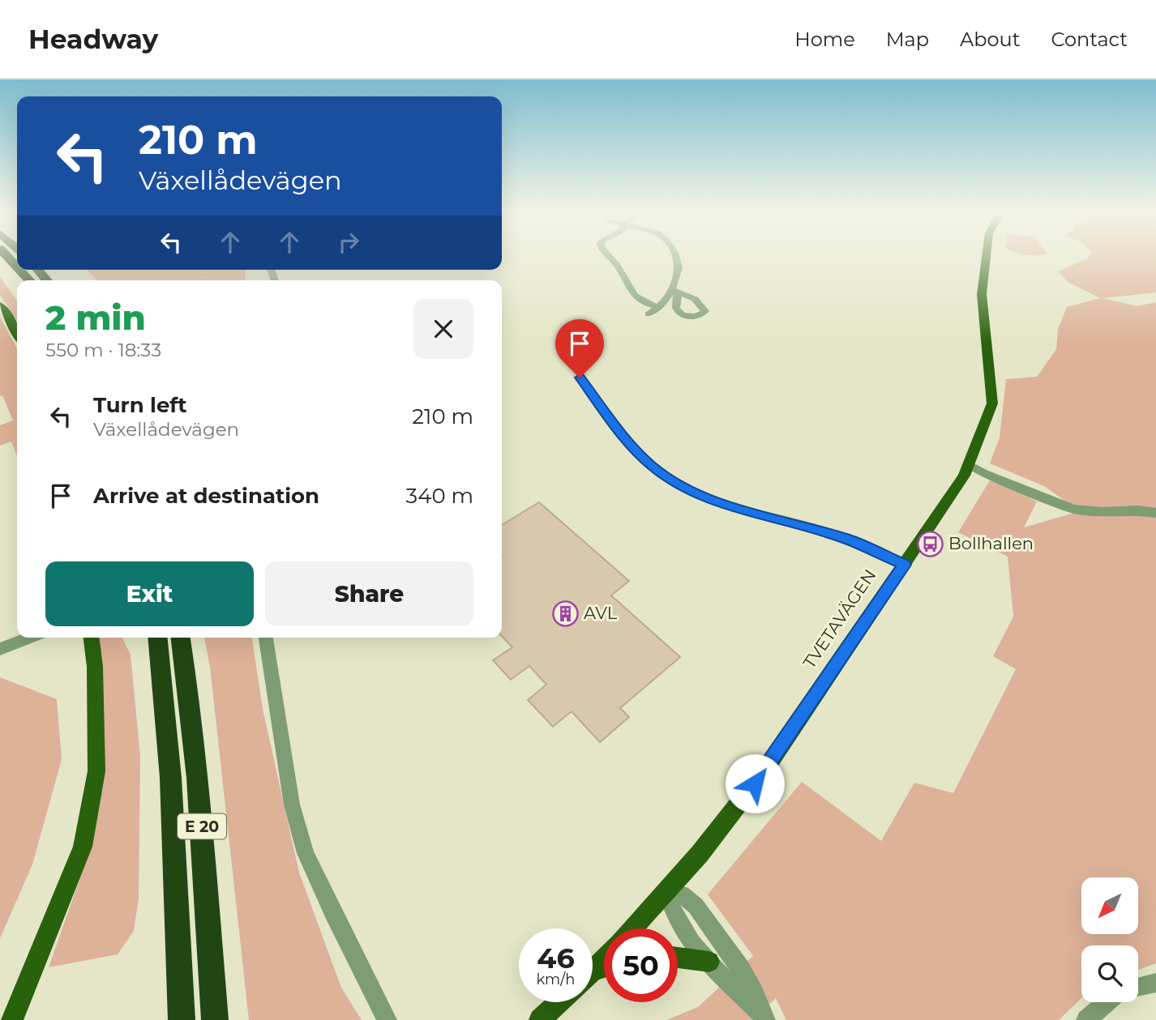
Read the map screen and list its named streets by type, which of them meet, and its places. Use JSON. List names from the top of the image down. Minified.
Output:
{"streets":{"highway":["E 20"],"main road":["TVETAVÄGEN"]},"places":{"bus stop":["Bollhallen"],"building":["AVL"]},"north":"bottom left","page":{"header":"Headway","nav":["Home","Map","About","Contact"],"turn":["210 m","Växellådevägen"],"heading":["2 min","550 m · 18:33"],"list":[{"name":"Turn left","note":"Växellådevägen","value":"210 m"},{"name":"Arrive at destination","value":"340 m"}],"buttons":["Exit","Share"],"speed":"46 km/h","limit":"50"}}
